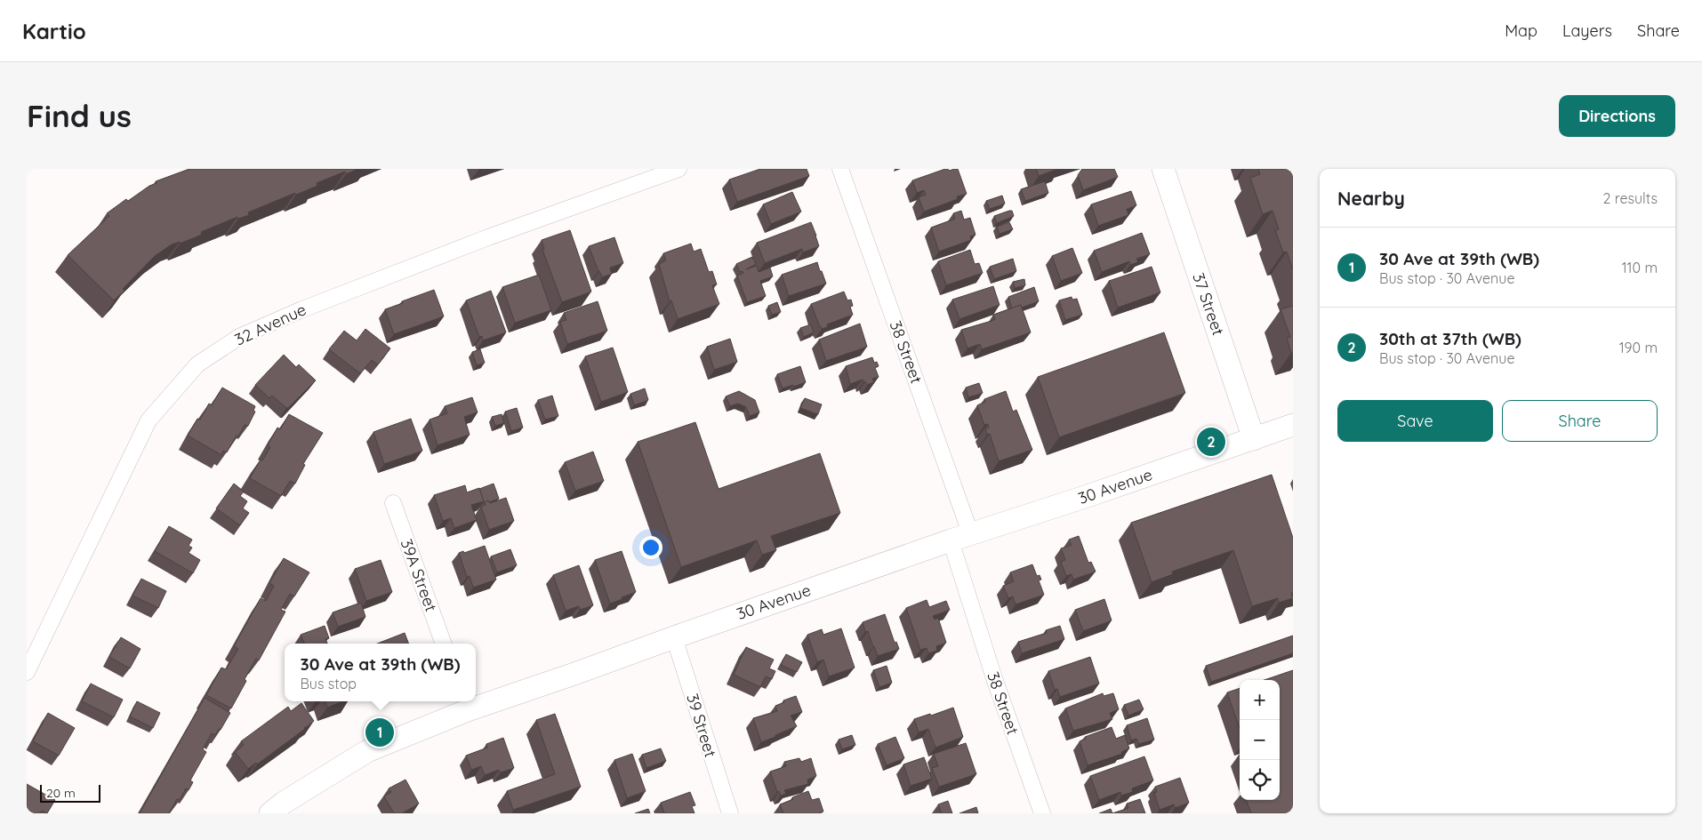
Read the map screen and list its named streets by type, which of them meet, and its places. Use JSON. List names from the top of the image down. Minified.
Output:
{"streets":{"street":["37 Street","32 Avenue","38 Street","30 Avenue","39A Street","39 Street"]},"crossings":[["37 Street","30 Avenue"],["38 Street","30 Avenue"],["30 Avenue","39 Street"]],"scale_bar":"20 m","page":{"header":"Kartio","nav":["Map","Layers","Share"],"buttons":["Directions",["Save","Share"]],"title":"Find us","heading":["Nearby","2 results"],"list":[{"mark":"1","name":"30 Ave at 39th (WB)","note":"Bus stop · 30 Avenue","value":"110 m"},{"mark":"2","name":"30th at 37th (WB)","note":"Bus stop · 30 Avenue","value":"190 m"}],"pins":["2","1"],"popup":["30 Ave at 39th (WB)","Bus stop"],"map_buttons":["+","−"],"scale":"20 m"}}
